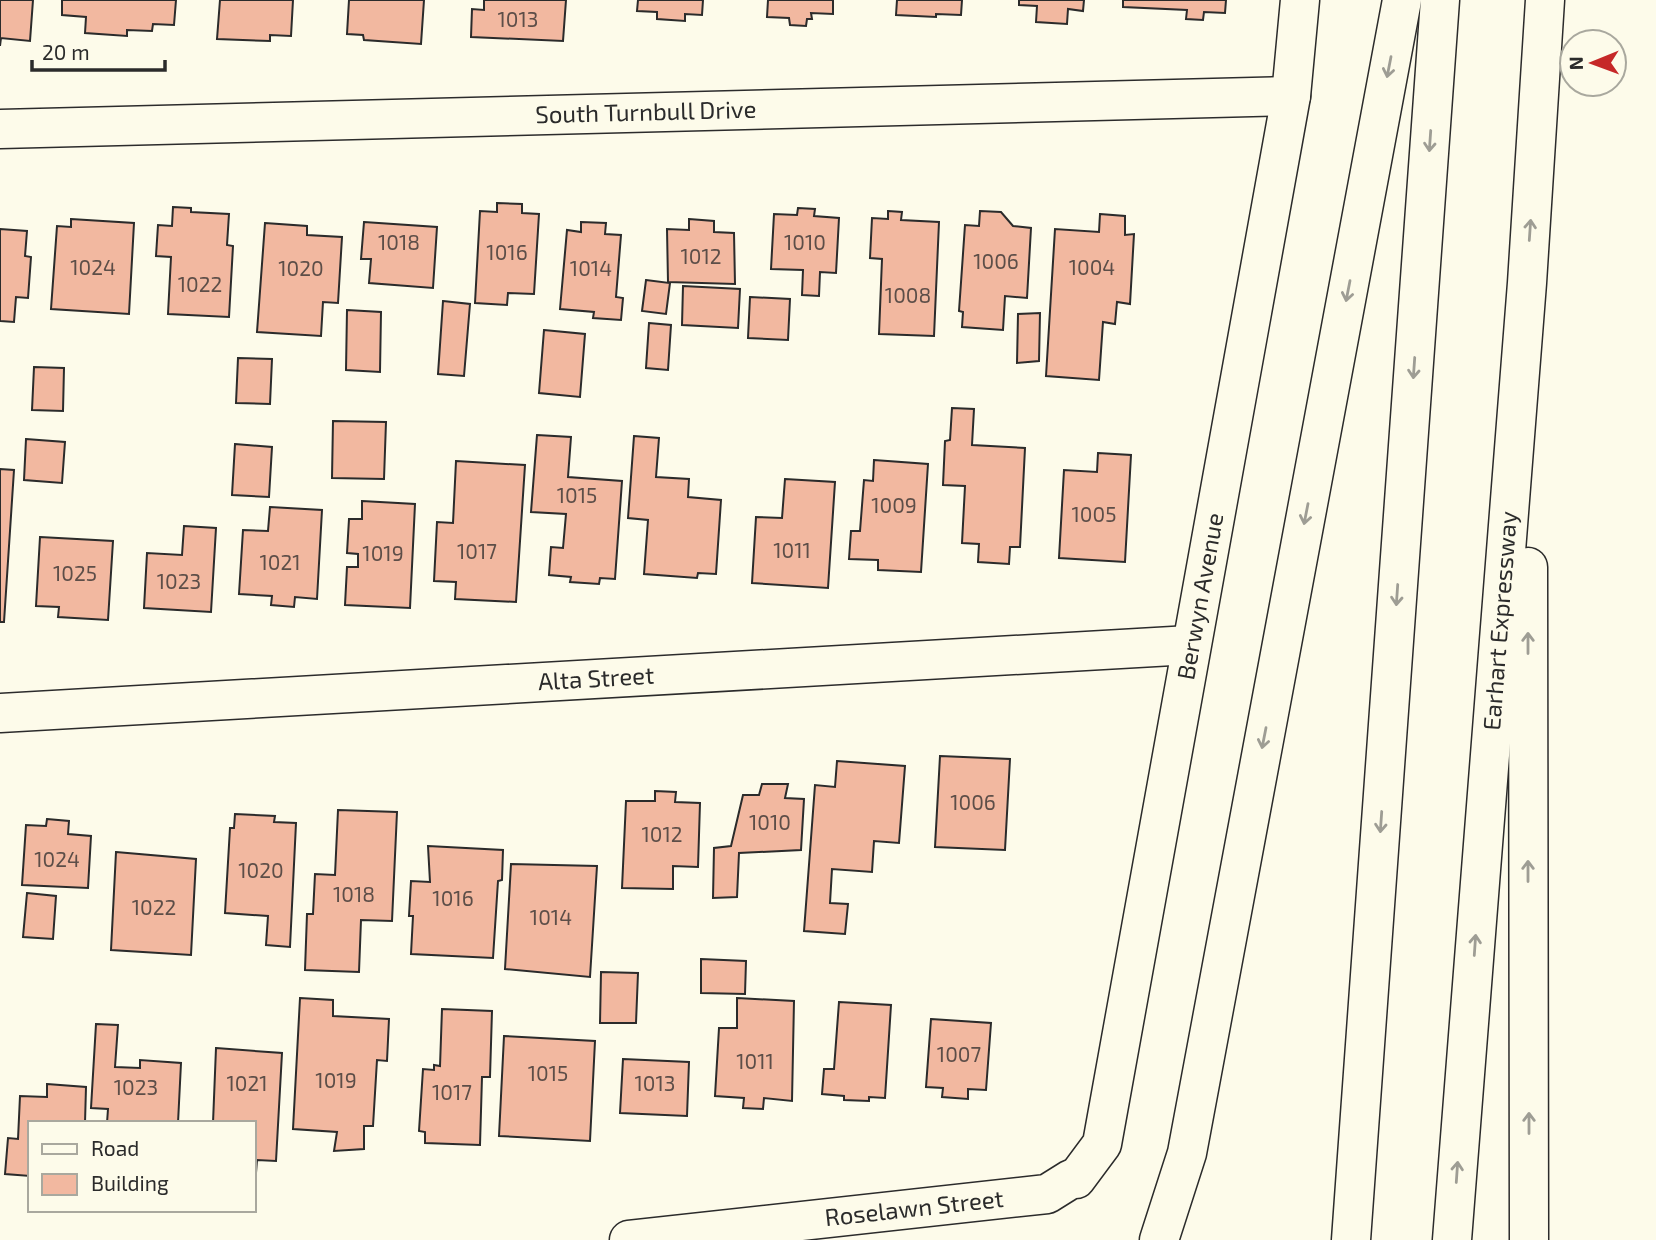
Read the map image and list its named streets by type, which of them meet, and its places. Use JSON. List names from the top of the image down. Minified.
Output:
{"streets":{"main road":["South Turnbull Drive","Berwyn Avenue","Earhart Expressway","Alta Street","Roselawn Street"]},"crossings":[["South Turnbull Drive","Berwyn Avenue"],["Berwyn Avenue","Alta Street"],["Berwyn Avenue","Roselawn Street"]],"house_numbers":["1013","1018","1010","1016","1012","1006","1024","1004","1020","1014","1022","1008","1015","1009","1005","1011","1017","1019","1021","1025","1023","1006","1010","1012","1024","1020","1018","1016","1022","1014","1007","1011","1015","1019","1021","1013","1023","1017"],"legend":["Road","Building"],"scale_bar":"20 m","north":"left"}
